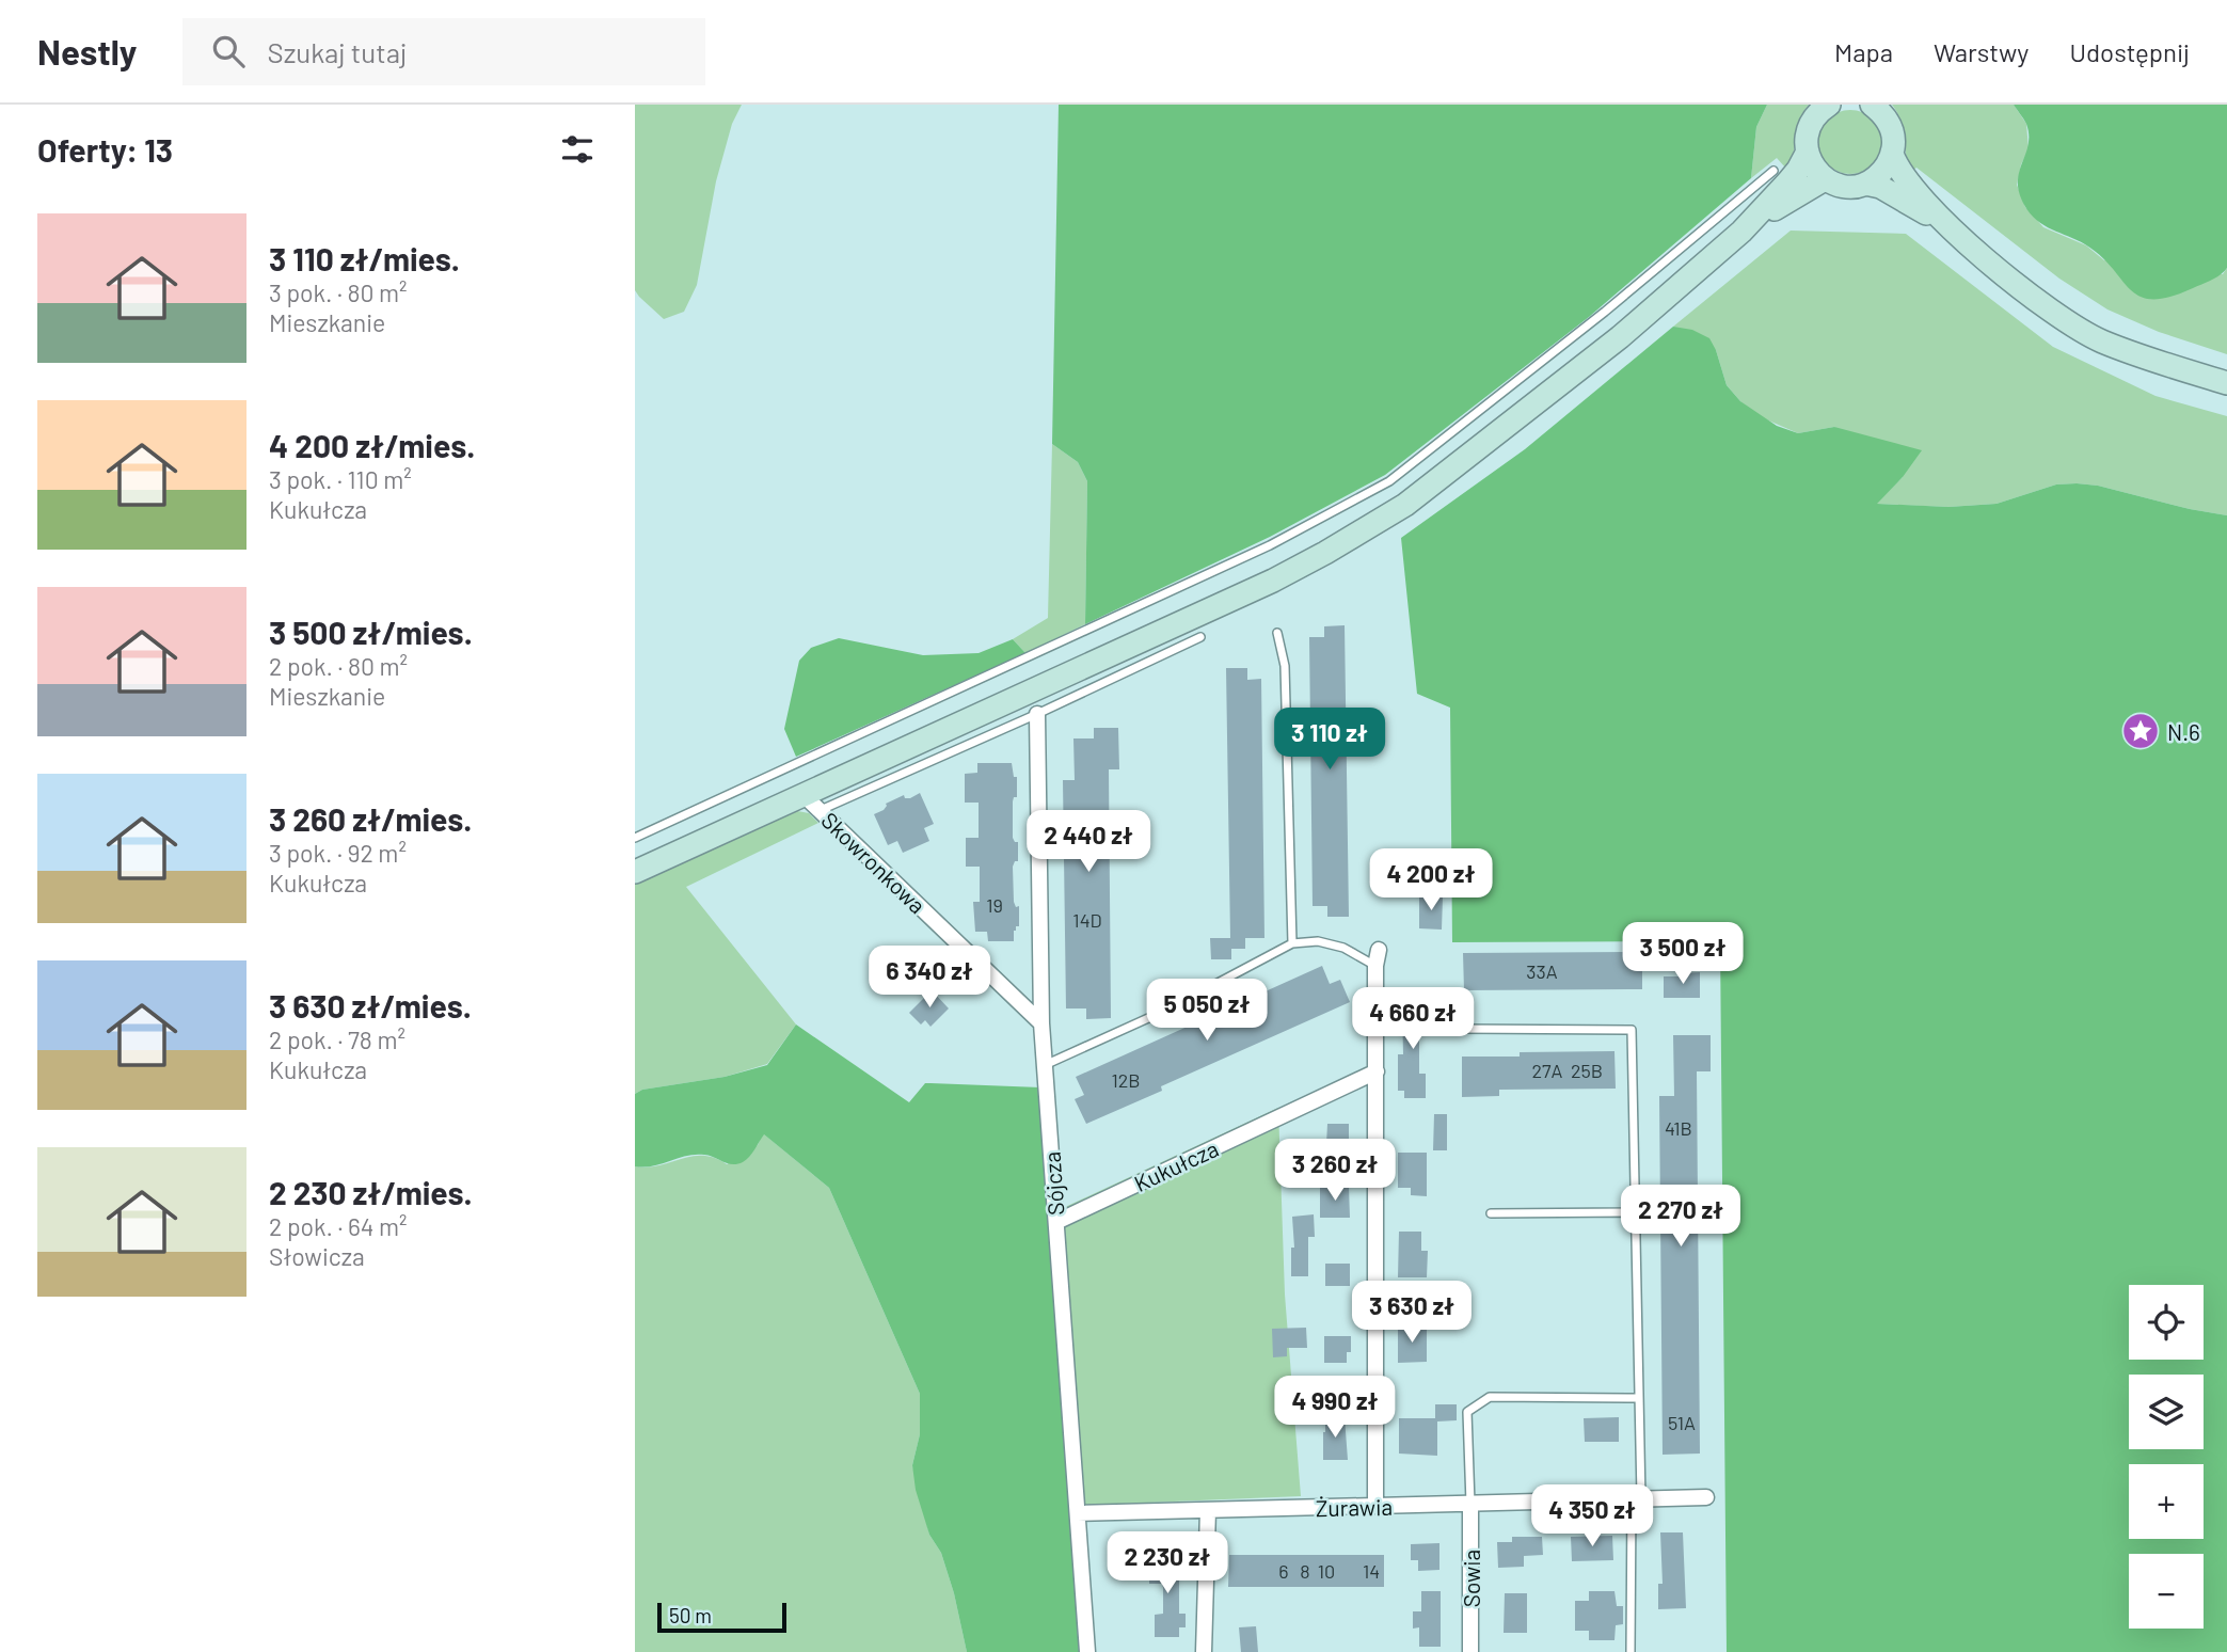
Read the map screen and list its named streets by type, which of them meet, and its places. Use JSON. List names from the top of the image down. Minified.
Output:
{"streets":{"street":["Skowronkowa","Kukułcza","Sójcza","Żurawia","Sowia"]},"crossings":[["Skowronkowa","Sójcza"],["Kukułcza","Sójcza"],["Sójcza","Żurawia"],["Żurawia","Sowia"]],"places":{"place":["N.6"]},"house_numbers":["19","14D","33A","27A","25B","12B","41B","51A","6","8","10","14"],"scale_bar":"50 m","page":{"header":"Nestly","search":"Szukaj tutaj","nav":["Mapa","Warstwy","Udostępnij"],"heading":"Oferty: 13","list":[{"name":"3 110 zł/mies.","note":"3 pok. · 80 m² · Mieszkanie"},{"name":"4 200 zł/mies.","note":"3 pok. · 110 m² · Kukułcza"},{"name":"3 500 zł/mies.","note":"2 pok. · 80 m² · Mieszkanie"},{"name":"3 260 zł/mies.","note":"3 pok. · 92 m² · Kukułcza"},{"name":"3 630 zł/mies.","note":"2 pok. · 78 m² · Kukułcza"},{"name":"2 230 zł/mies.","note":"2 pok. · 64 m² · Słowicza"}],"price":["3 110 zł","2 440 zł","4 200 zł","3 500 zł","6 340 zł","5 050 zł","4 660 zł","3 260 zł","2 270 zł","3 630 zł","4 990 zł","4 350 zł","2 230 zł"],"map_buttons":["+","−"],"scale":"50 m"}}
